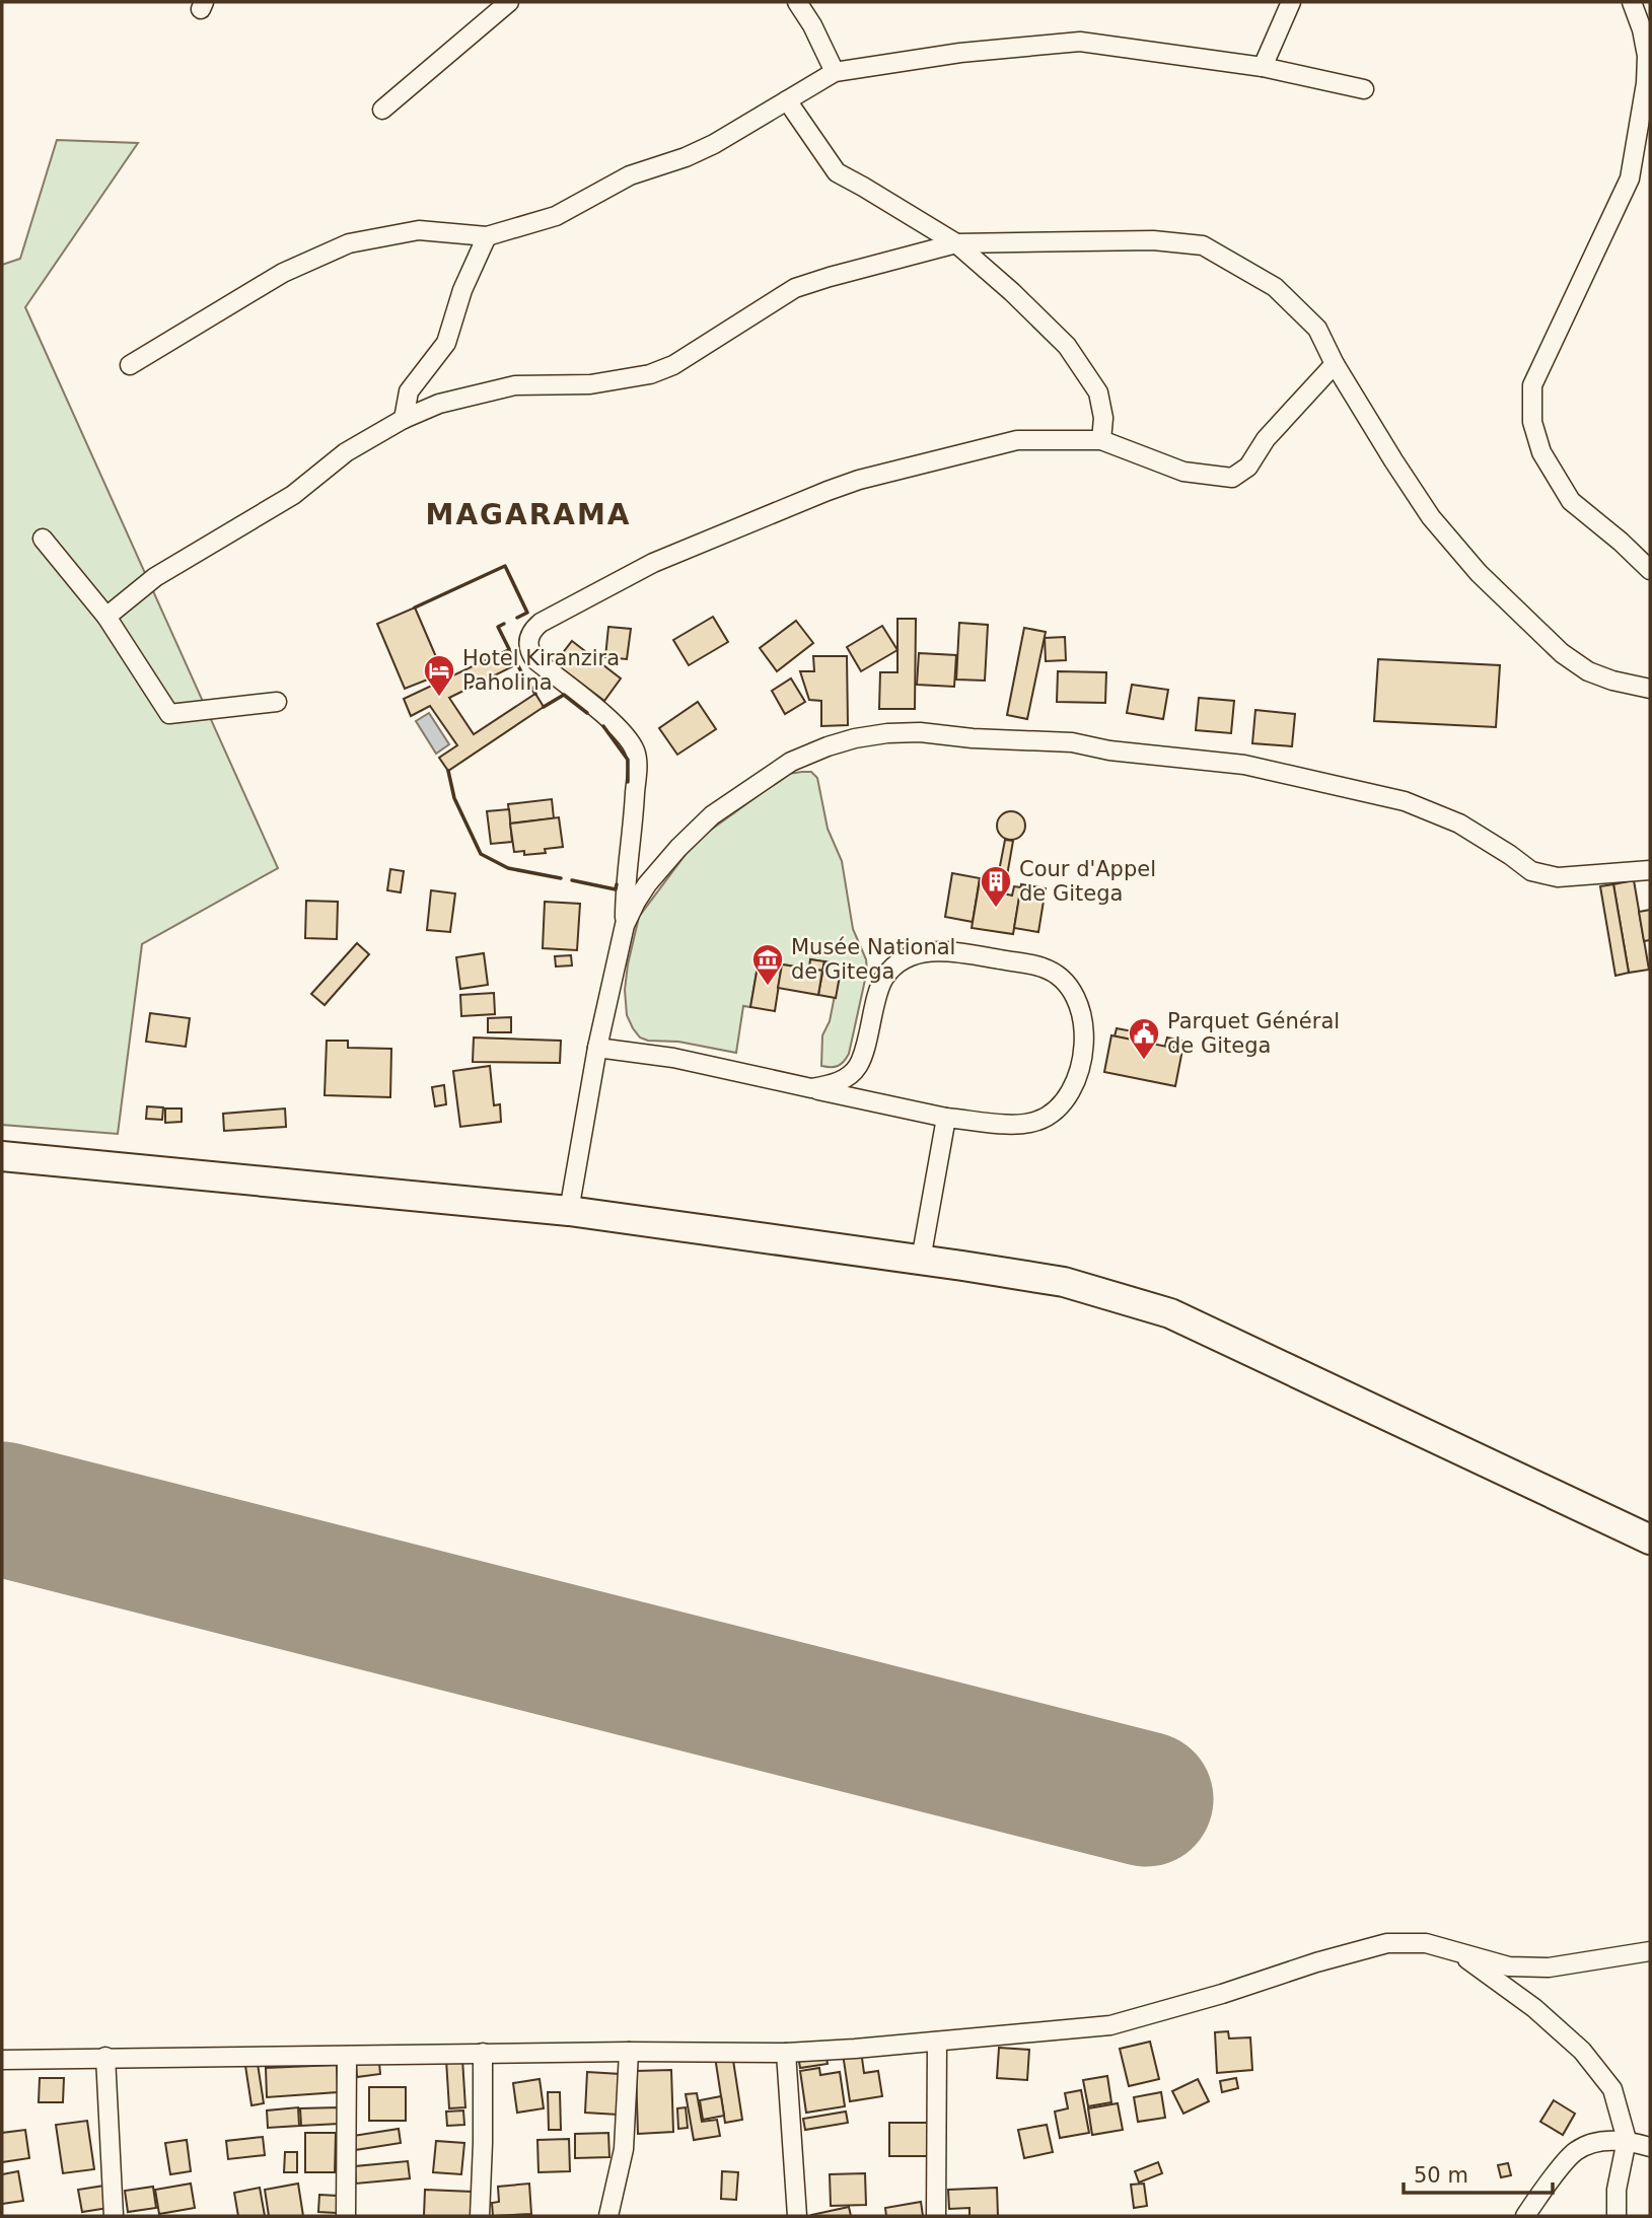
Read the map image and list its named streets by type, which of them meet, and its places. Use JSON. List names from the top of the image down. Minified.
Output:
{"districts":["MAGARAMA"],"places":{"hotel":["Hotel Kiranzira Paholina"],"building":["Cour d'Appel de Gitega"],"museum":["Musée National de Gitega"],"public building":["Parquet Général de Gitega"]},"scale_bar":"50 m"}
